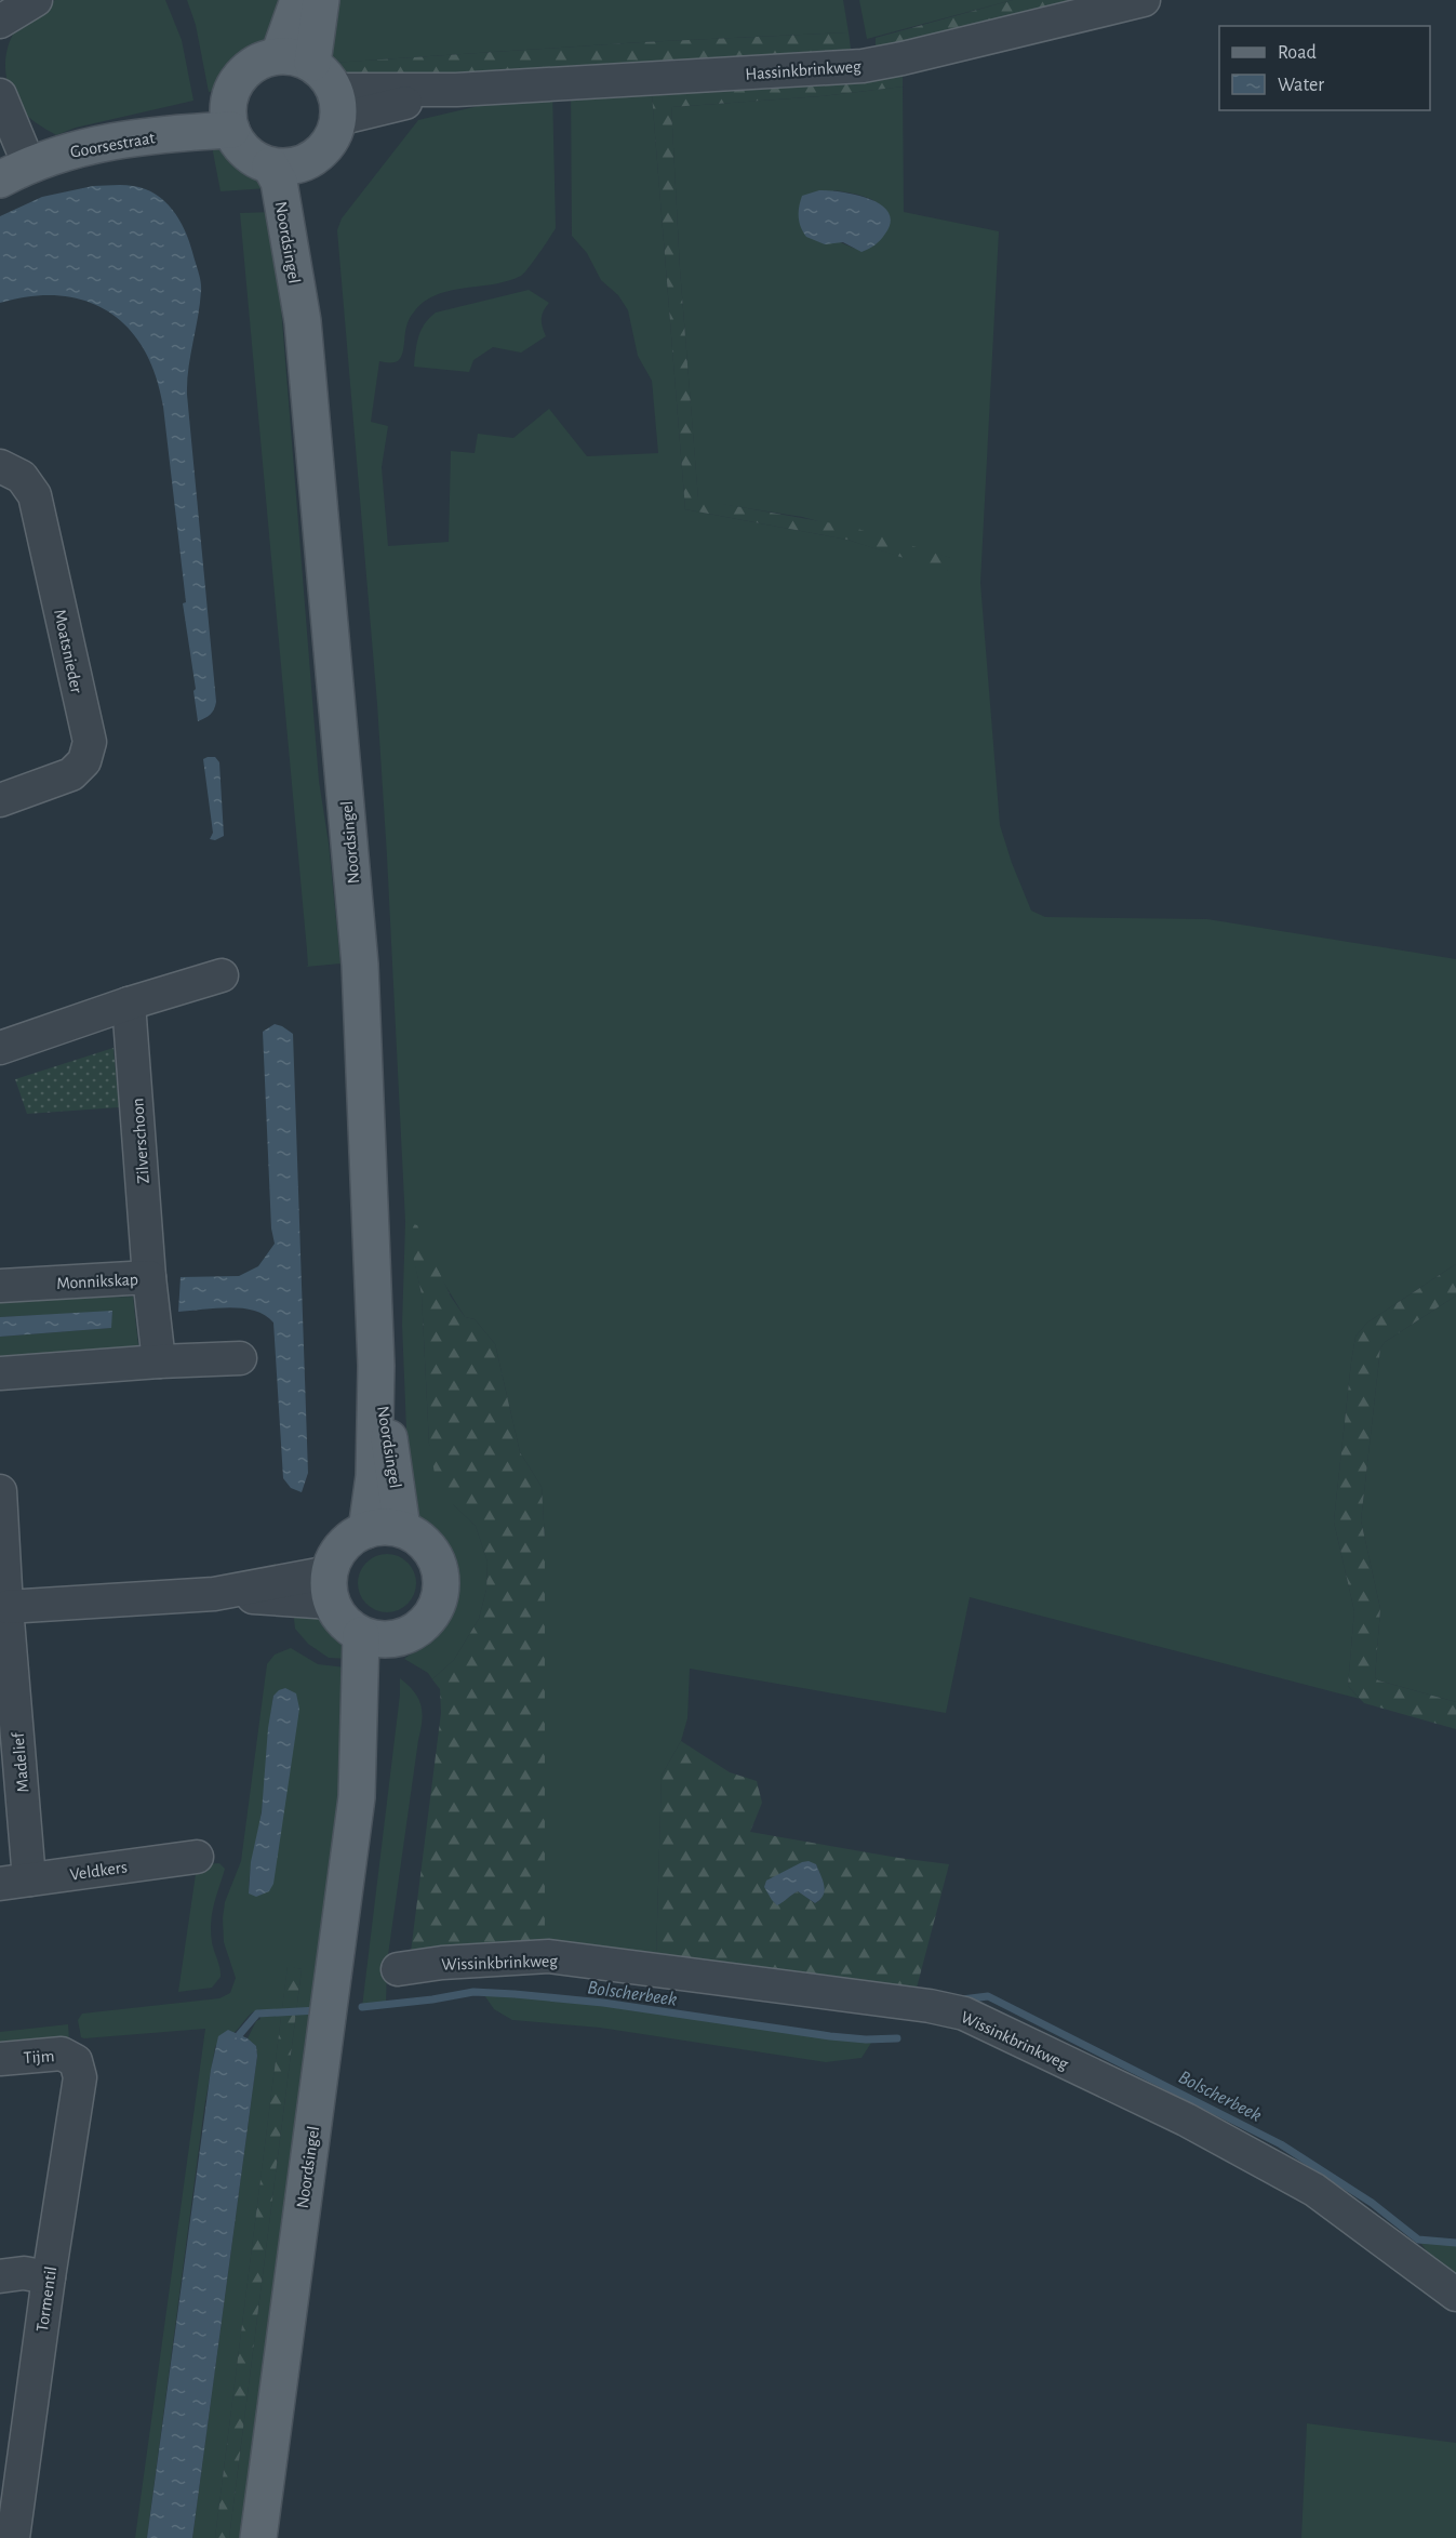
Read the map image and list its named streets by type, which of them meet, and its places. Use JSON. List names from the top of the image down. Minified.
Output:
{"streets":{"main road":["Goorsestraat","Noordsingel"],"street":["Hassinkbrinkweg","Moatsnieder","Zilverschoon","Monnikskap","Madelief","Veldkers","Wissinkbrinkweg","Tijm","Tormentil"]},"crossings":[["Hassinkbrinkweg","Goorsestraat"],["Hassinkbrinkweg","Noordsingel"],["Goorsestraat","Noordsingel"],["Zilverschoon","Monnikskap"],["Madelief","Veldkers"],["Tijm","Tormentil"]],"water":["Bolscherbeek"],"legend":["Road","Water"]}
